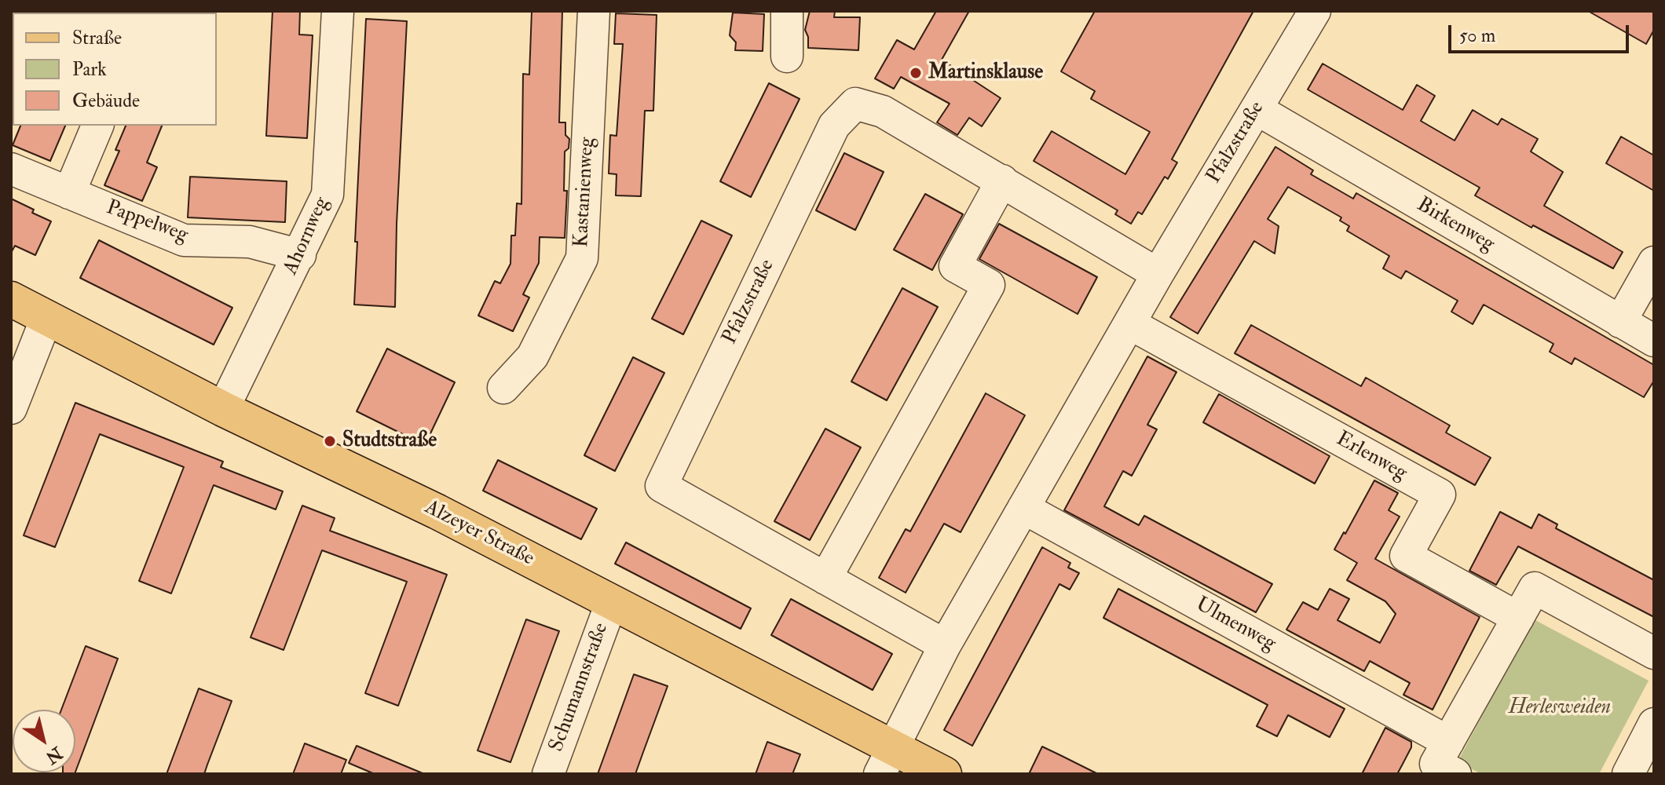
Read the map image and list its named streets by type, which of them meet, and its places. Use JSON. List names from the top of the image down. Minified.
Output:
{"streets":{"main road":["Alzeyer Straße"],"street":["Pfalzstraße","Kastanienweg","Pappelweg","Birkenweg","Ahornweg","Erlenweg","Ulmenweg","Schumannstraße"]},"crossings":[["Pfalzstraße","Birkenweg"],["Pfalzstraße","Erlenweg"],["Pfalzstraße","Alzeyer Straße"],["Pfalzstraße","Ulmenweg"],["Pappelweg","Ahornweg"],["Ahornweg","Alzeyer Straße"],["Alzeyer Straße","Schumannstraße"]],"parks":["Herlesweiden"],"places":["Martinsklause","Studtstraße"],"legend":["Straße","Park","Gebäude"],"scale_bar":"50 m","north":"bottom right"}
